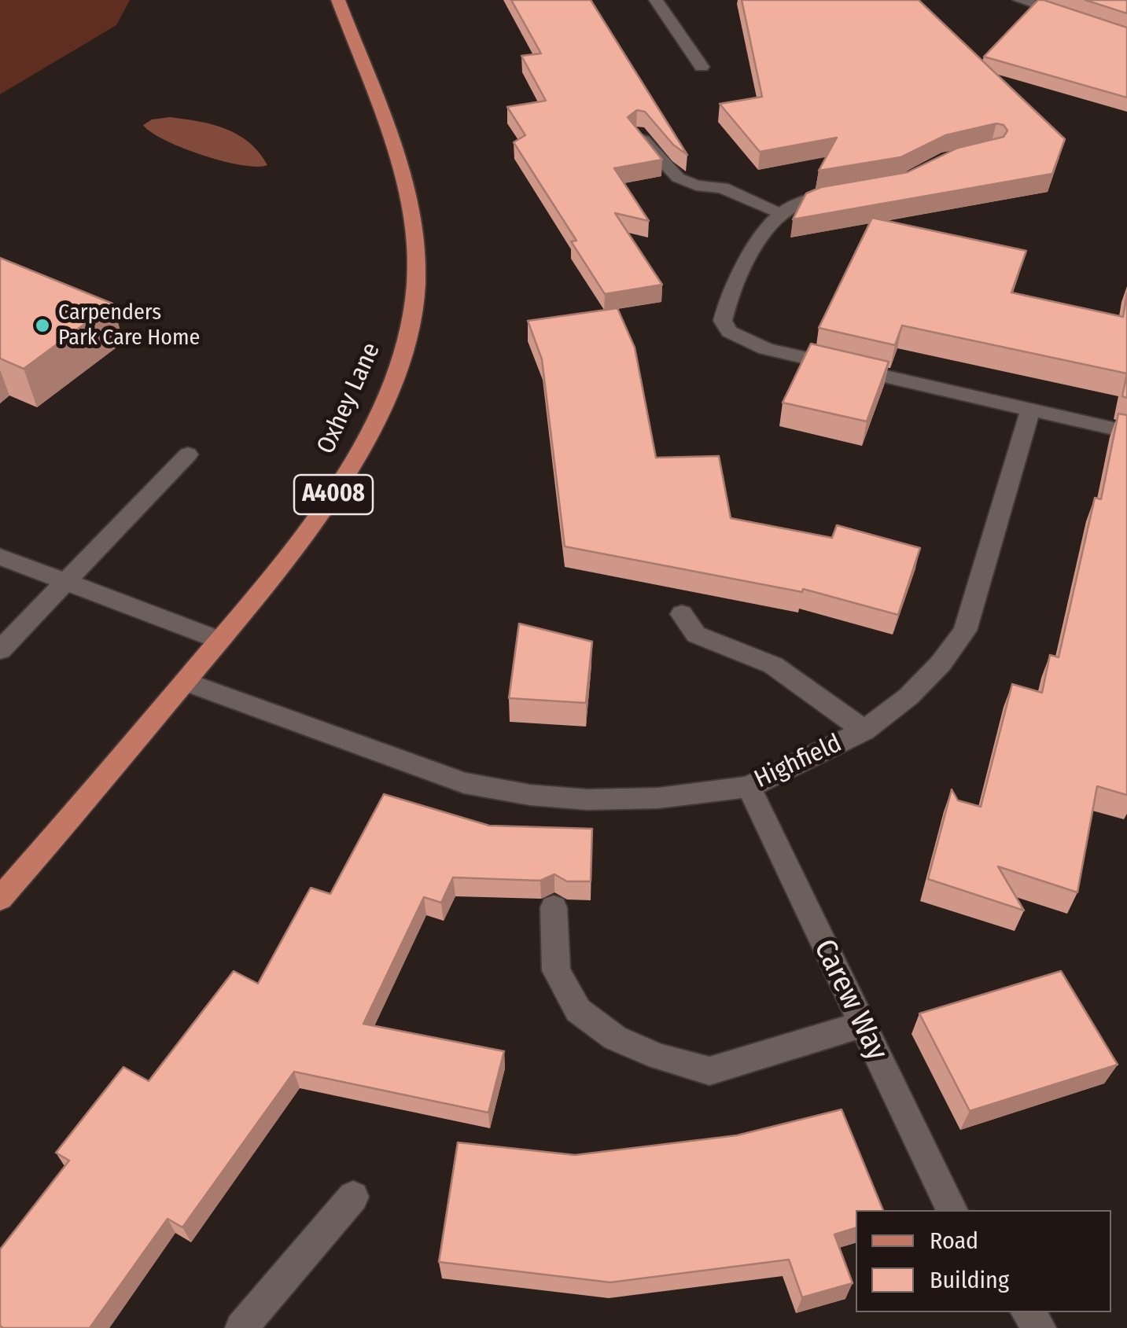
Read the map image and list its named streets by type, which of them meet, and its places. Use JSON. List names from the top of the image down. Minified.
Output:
{"streets":{"main road":["Oxhey Lane","A4008"],"street":["Highfield","Carew Way"]},"crossings":[["Oxhey Lane","Highfield"],["Highfield","Carew Way"]],"places":["Carpenders Park Care Home"],"legend":["Road","Building"]}
